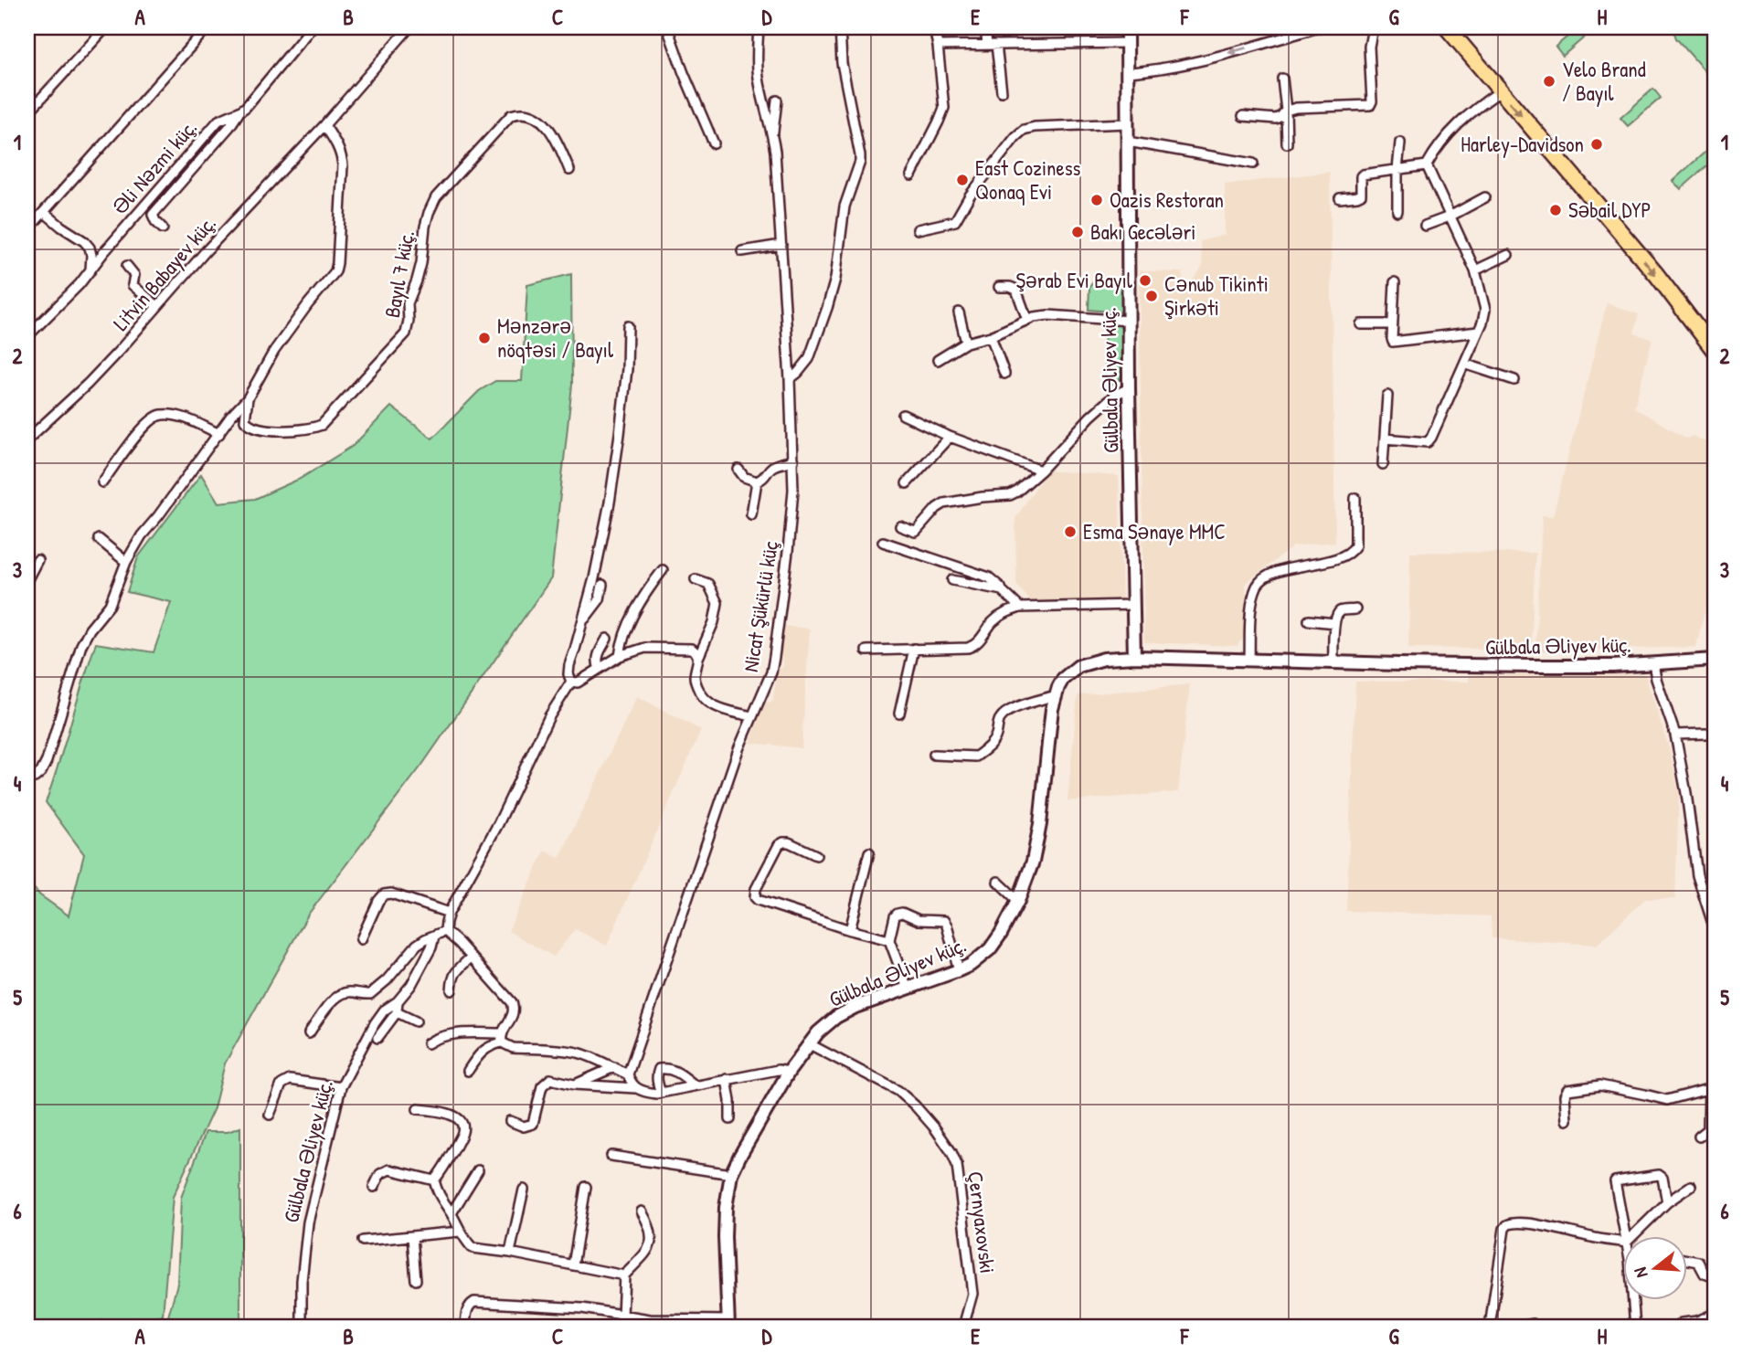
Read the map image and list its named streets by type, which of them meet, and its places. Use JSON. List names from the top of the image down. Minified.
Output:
{"streets":{"street":["Əli Nəzmi küç.","Litvin Babayev küç.","Bayıl 7 küç.","Gülbala Əliyev küç.","Nicat Şükürlü küç","Çernyaxovski"]},"crossings":[["Gülbala Əliyev küç.","Çernyaxovski"]],"places":["Velo Brand / Bayıl","Harley-Davidson","East Coziness Qonaq Evi","Oazis Restoran","Səbail DYP","Bakı Gecələri","Şərab Evi Bayıl","Cənub Tikinti Şirkəti","Mənzərə nöqtəsi / Bayıl","Esma Sənaye MMC"],"north":"left","grid":{"columns":["A","B","C","D","E","F","G","H"],"rows":["1","2","3","4","5","6"]}}
